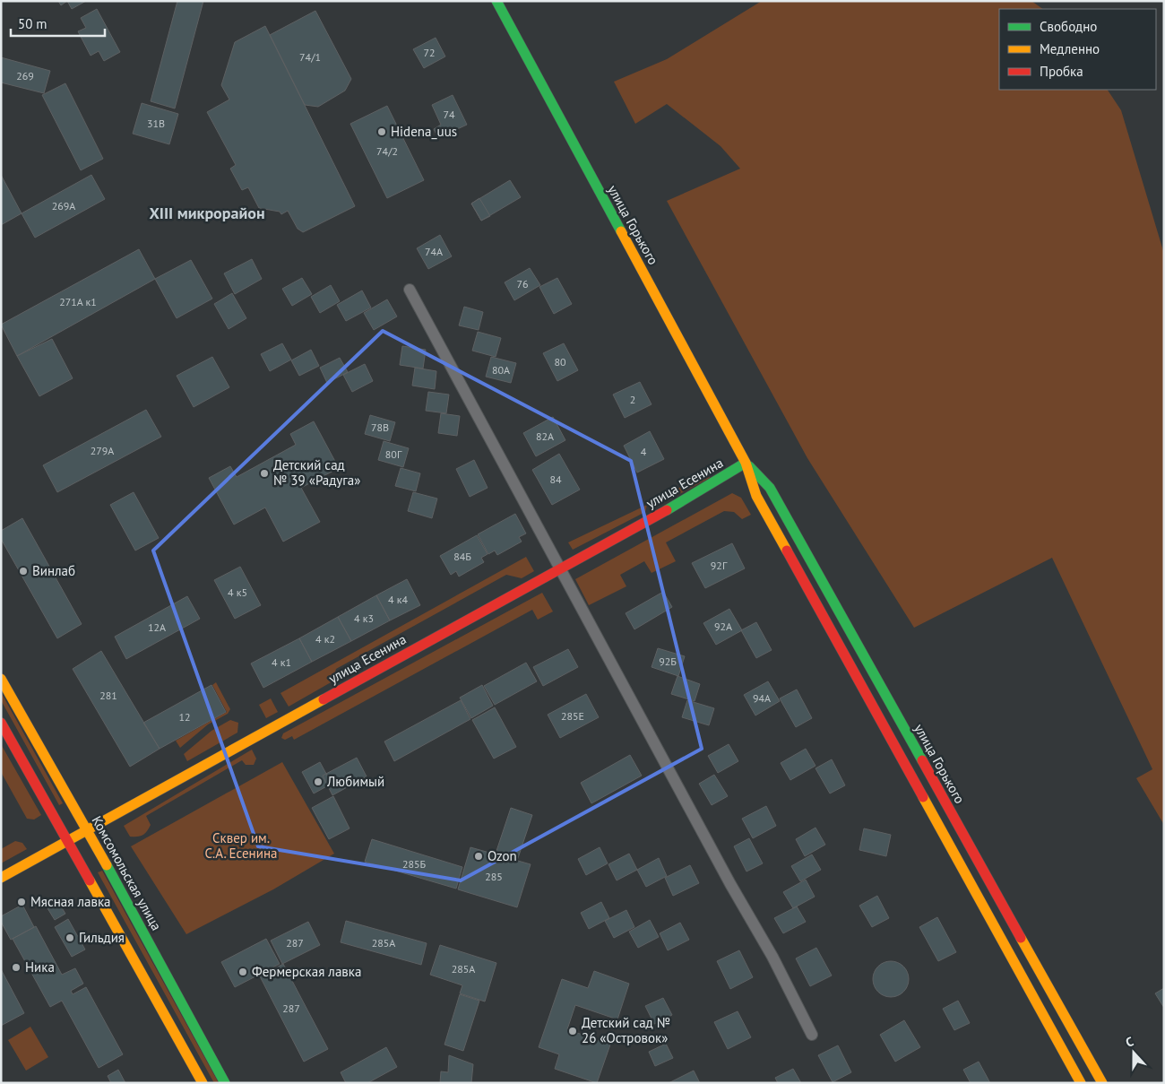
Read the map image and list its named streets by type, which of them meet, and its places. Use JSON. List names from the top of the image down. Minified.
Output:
{"streets":{"main road":["улица Горького","улица Есенина","Комсомольская улица"]},"crossings":[["улица Горького","улица Есенина"],["улица Есенина","Комсомольская улица"]],"districts":["XIII микрорайон"],"parks":["Сквер им. С.А. Есенина"],"places":["Hidena_uus","Детский сад № 39 «Радуга»","Винлаб","Любимый","Ozon","Мясная лавка","Гильдия","Ника","Фермерская лавка","Детский сад № 26 «Островок»"],"house_numbers":["72","74/1","269","74","31В","74/2","269А","74А","76","271А к1","80","80А","2","78В","82А","279А","4","80Г","84","84Б","92Г","4 к5","4 к4","4 к3","92А","12А","4 к2","92Б","4 к1","281","94А","285Е","12","285Б","285","287","285А","285А","287"],"legend":["Свободно","Медленно","Пробка"],"scale_bar":"50 m","north":"top"}
